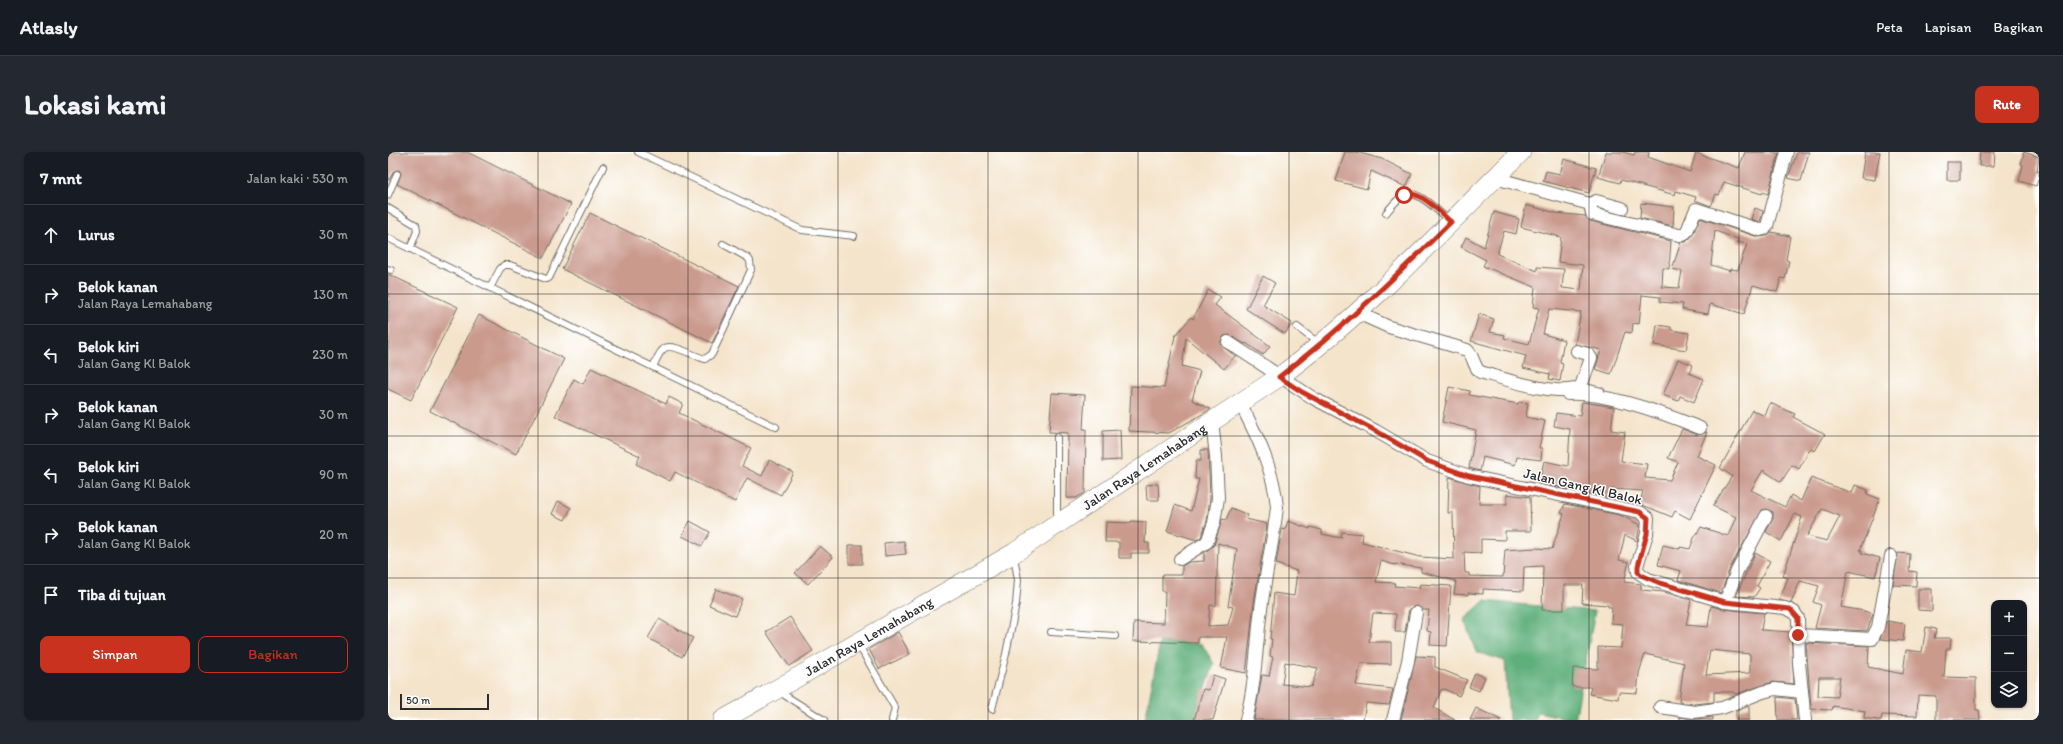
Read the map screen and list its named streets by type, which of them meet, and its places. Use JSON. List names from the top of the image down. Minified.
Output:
{"streets":{"main road":["Jalan Raya Lemahabang"],"street":["Jalan Gang Kl Balok"]},"crossings":[["Jalan Raya Lemahabang","Jalan Gang Kl Balok"]],"scale_bar":"50 m","page":{"header":"Atlasly","nav":["Peta","Lapisan","Bagikan"],"buttons":["Rute",["Simpan","Bagikan"]],"title":"Lokasi kami","heading":["7 mnt","Jalan kaki · 530 m"],"list":[["Lurus","30 m"],["Belok kanan","Jalan Raya Lemahabang","130 m"],["Belok kiri","Jalan Gang Kl Balok","230 m"],["Belok kanan","Jalan Gang Kl Balok","30 m"],["Belok kiri","Jalan Gang Kl Balok","90 m"],["Belok kanan","Jalan Gang Kl Balok","20 m"],"Tiba di tujuan"],"map_buttons":["+","−"],"scale":"50 m"}}
